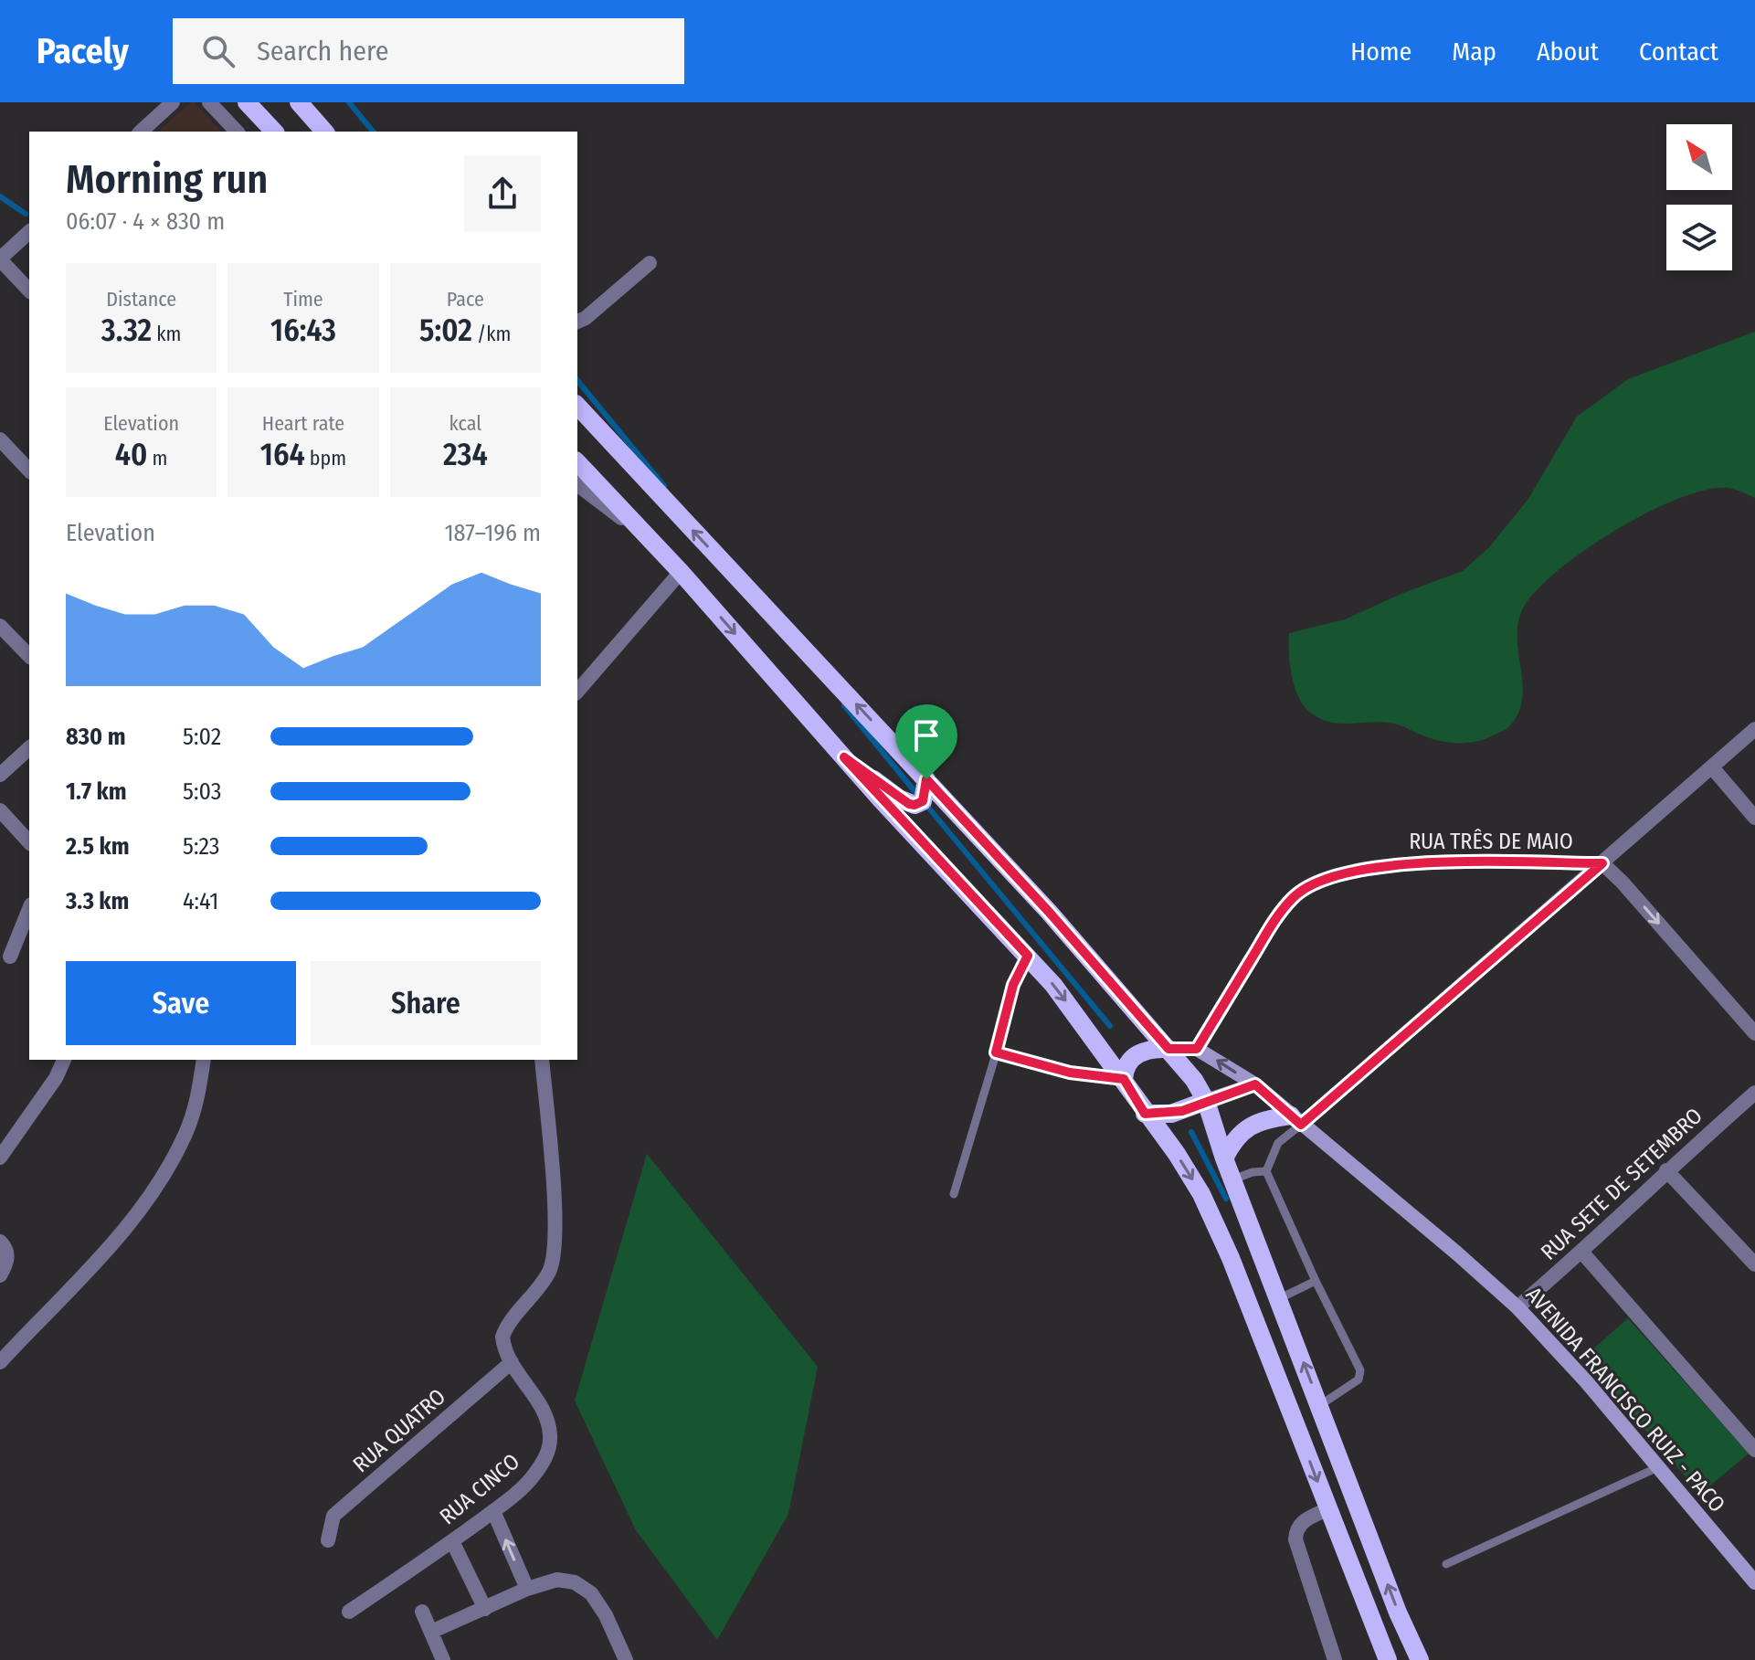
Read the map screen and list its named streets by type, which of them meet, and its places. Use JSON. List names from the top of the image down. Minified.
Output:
{"streets":{"street":["RUA TRÊS DE MAIO","RUA SETE DE SETEMBRO","AVENIDA FRANCISCO RUIZ - PACO","RUA QUATRO","RUA CINCO"]},"crossings":[["RUA TRÊS DE MAIO","AVENIDA FRANCISCO RUIZ - PACO"],["RUA SETE DE SETEMBRO","AVENIDA FRANCISCO RUIZ - PACO"],["RUA QUATRO","RUA CINCO"]],"north":"top left","page":{"header":"Pacely","search":"Search here","nav":["Home","Map","About","Contact"],"heading":["Morning run","06:07 · 4 × 830 m"],"stats":[["Distance","3.32 km"],["Time","16:43"],["Pace","5:02 /km"],["Elevation","40 m"],["Heart rate","164 bpm"],["kcal","234"]],"chart":["Elevation","187–196 m"],"list":[{"name":"830 m","note":"5:02"},{"name":"1.7 km","note":"5:03"},{"name":"2.5 km","note":"5:23"},{"name":"3.3 km","note":"4:41"}],"buttons":["Save","Share"]}}
